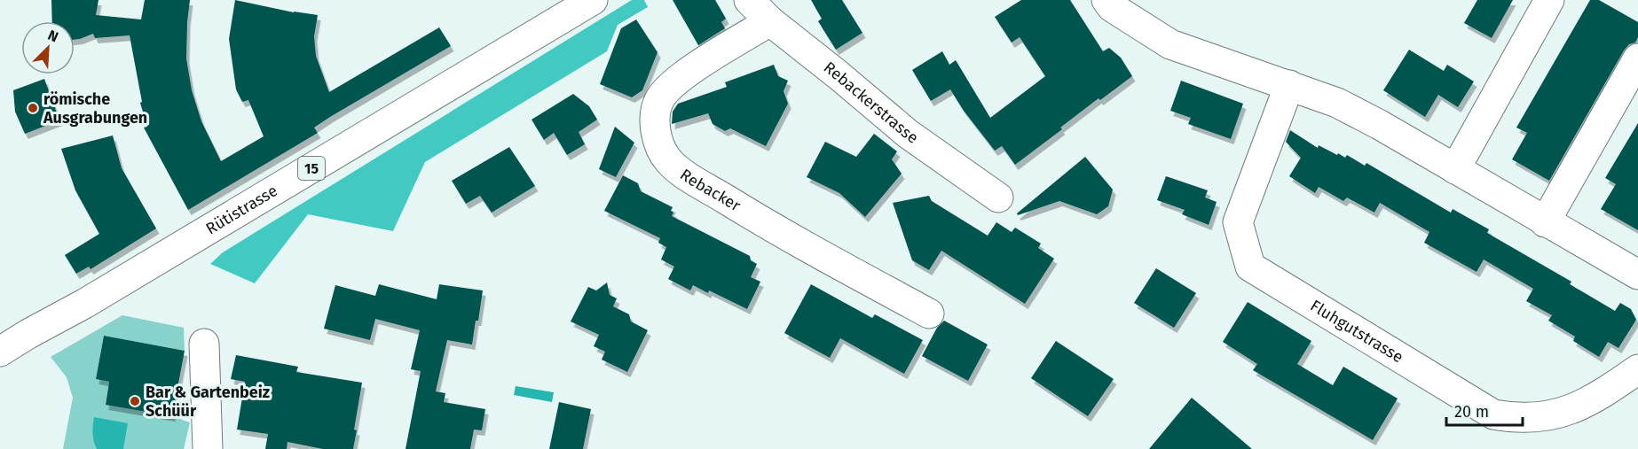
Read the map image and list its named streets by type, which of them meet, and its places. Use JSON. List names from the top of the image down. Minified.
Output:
{"streets":{"street":["Rebackerstrasse","15","Rebacker","Rütistrasse","Fluhgutstrasse"]},"crossings":[["Rebackerstrasse","Rebacker"]],"places":["römische Ausgrabungen","Bar & Gartenbeiz Schüür"],"scale_bar":"20 m","north":"top right"}
